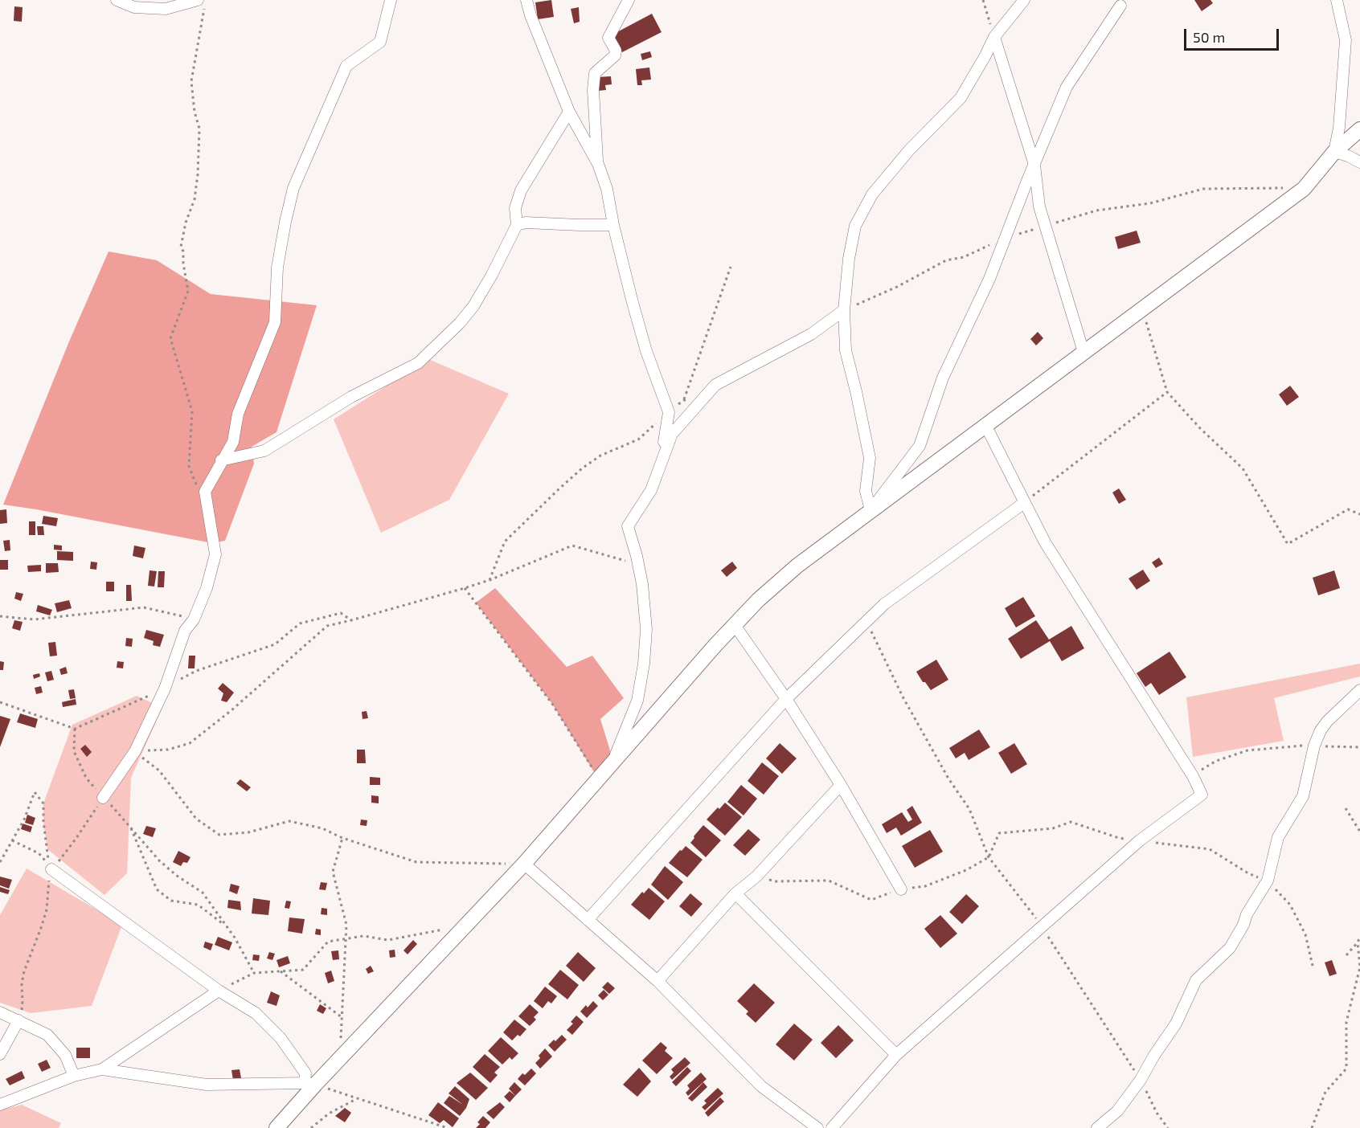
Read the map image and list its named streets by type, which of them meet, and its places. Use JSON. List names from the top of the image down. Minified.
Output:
{"scale_bar":"50 m"}
